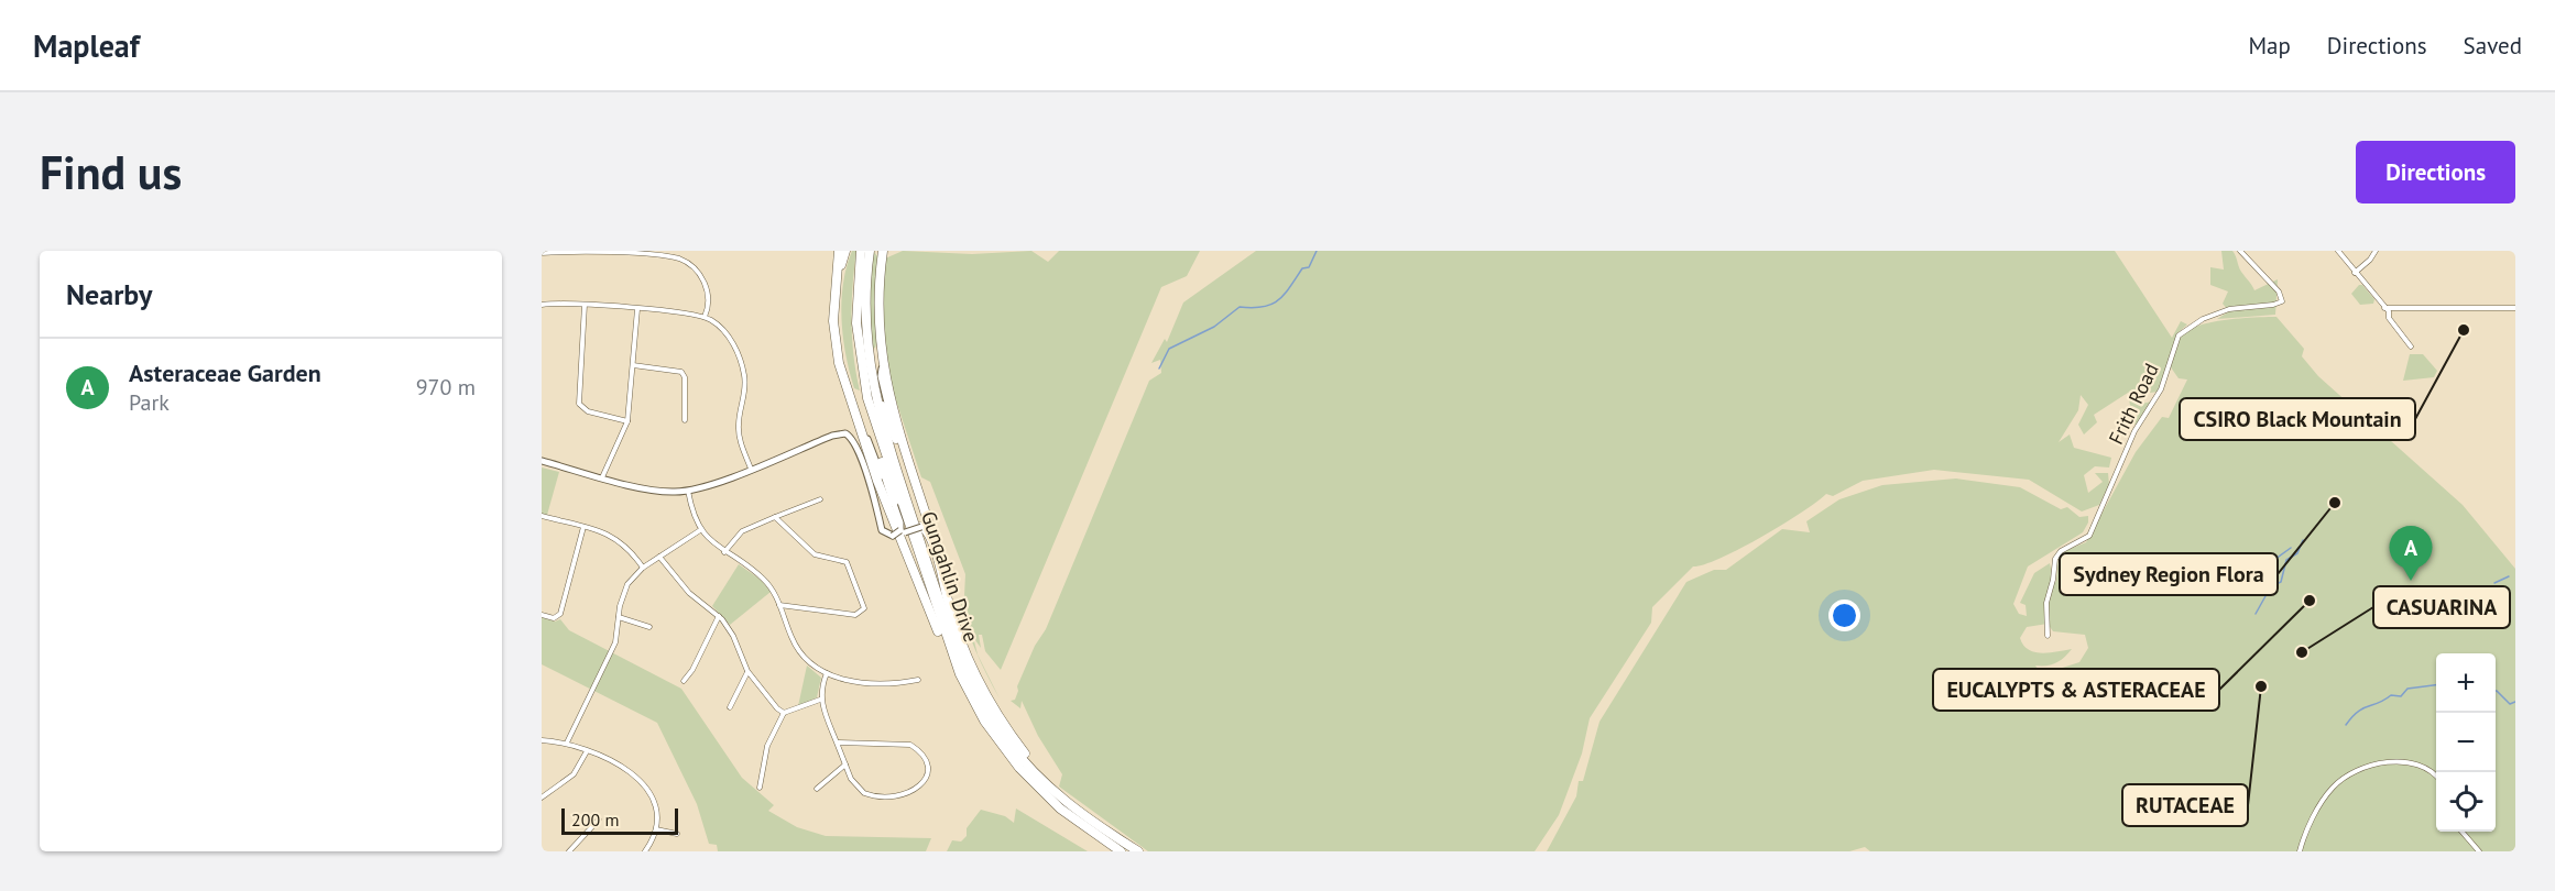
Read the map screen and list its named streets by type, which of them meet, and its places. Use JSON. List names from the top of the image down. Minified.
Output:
{"streets":{"highway":["Gungahlin Drive"],"street":["Frith Road"]},"places":["CSIRO Black Mountain","Sydney Region Flora","EUCALYPTS & ASTERACEAE","CASUARINA","RUTACEAE"],"scale_bar":"200 m","page":{"header":"Mapleaf","nav":["Map","Directions","Saved"],"buttons":"Directions","title":"Find us","heading":"Nearby","list":[{"mark":"A","name":"Asteraceae Garden","note":"Park","value":"970 m"}],"pins":"A","map_buttons":["+","−"],"scale":"200 m"}}
